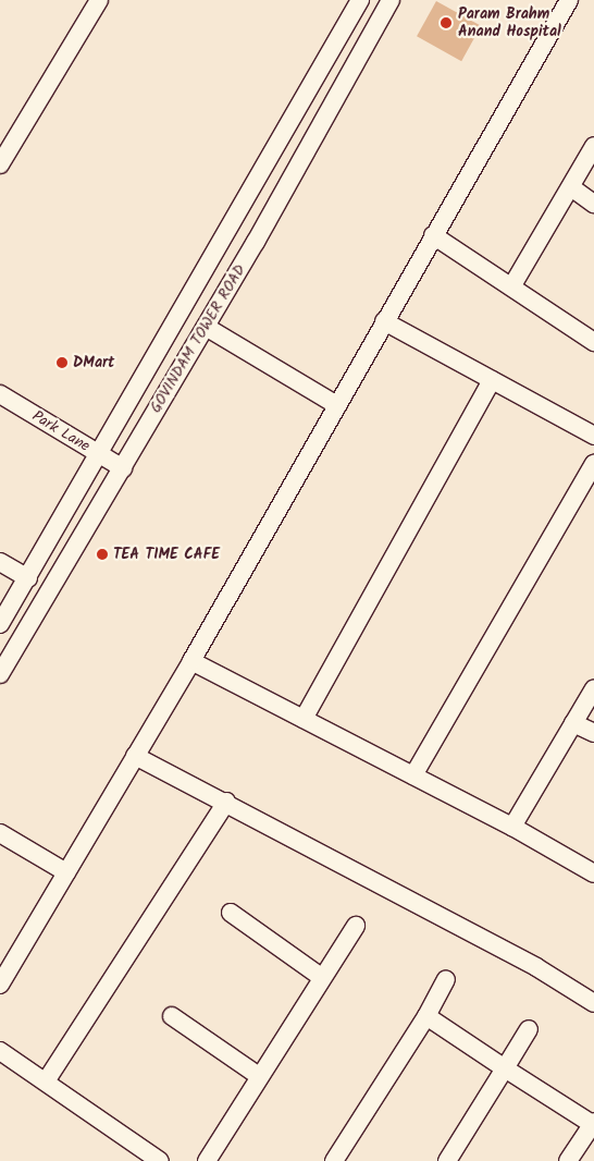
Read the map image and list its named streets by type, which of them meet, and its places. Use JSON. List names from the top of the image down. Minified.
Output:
{"streets":{"street":["GOVINDAM TOWER ROAD","Park Lane"]},"crossings":[["GOVINDAM TOWER ROAD","Park Lane"]],"places":["Param Brahm Anand Hospital","DMart","TEA TIME CAFE"]}
